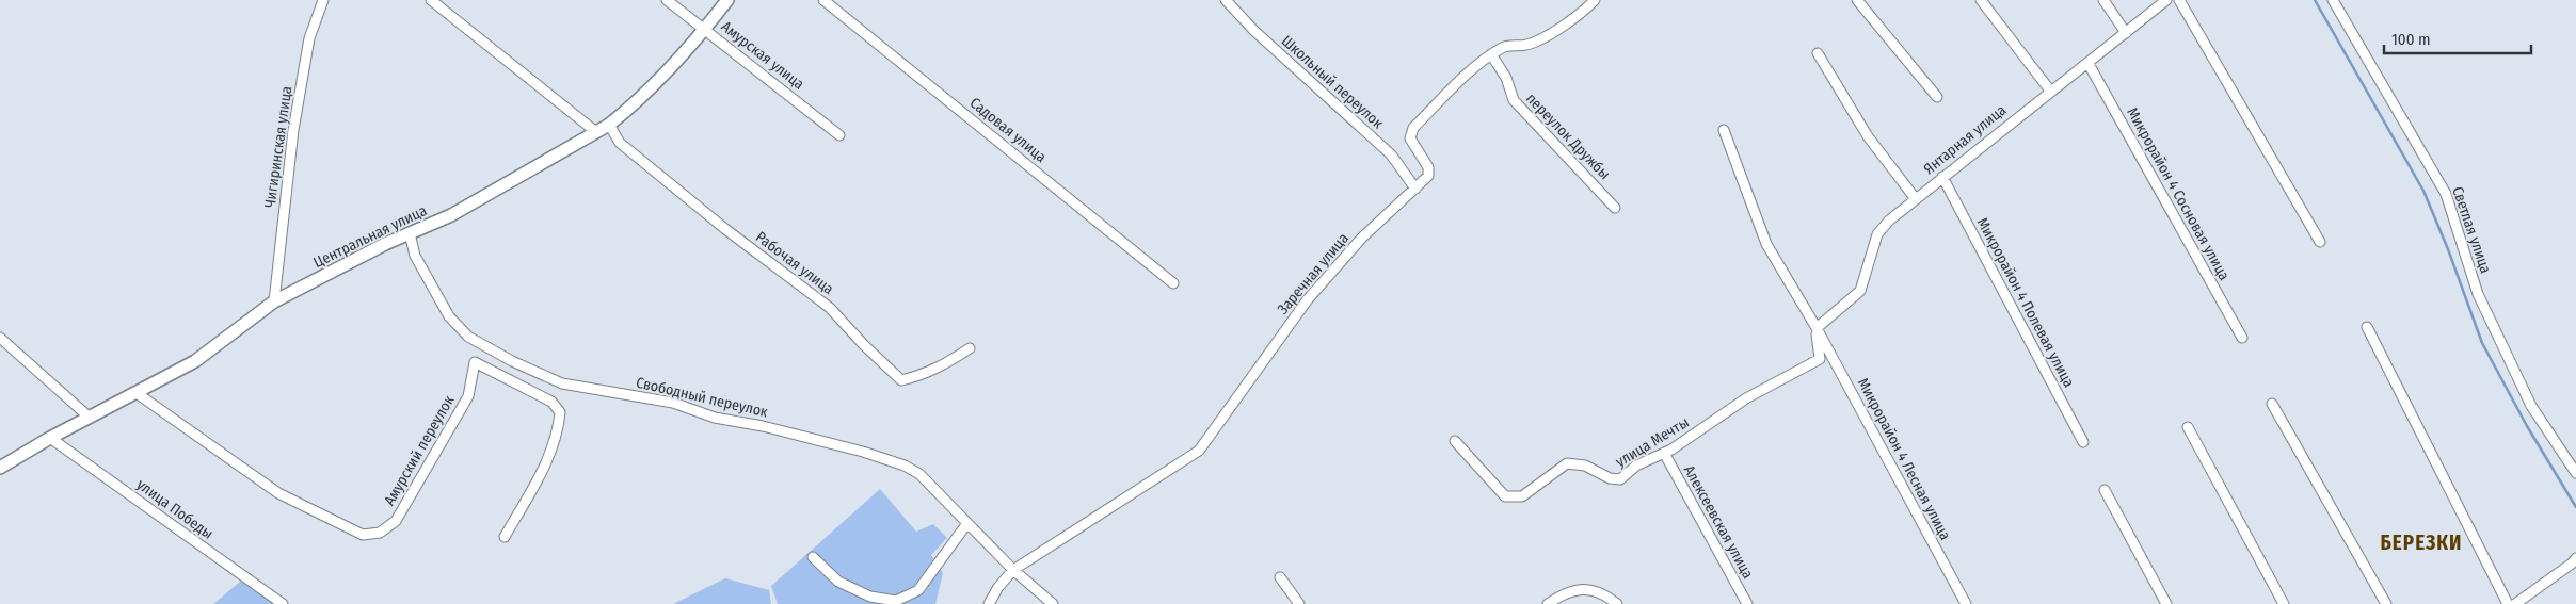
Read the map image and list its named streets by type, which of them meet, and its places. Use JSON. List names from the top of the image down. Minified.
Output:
{"streets":{"street":["Амурская улица","Школьный переулок","Садовая улица","переулок Дружбы","Янтарная улица","Чигиринская улица","Микрорайон 4 Сосновая улица","Светлая улица","Центральная улица","Рабочая улица","Заречная улица","Микрорайон 4 Полевая улица","Свободный переулок","улица Мечты","Амурский переулок","Микрорайон 4 Лесная улица","улица Победы","Алексеевская улица"]},"crossings":[["Амурская улица","Центральная улица"],["Школьный переулок","Заречная улица"],["переулок Дружбы","Заречная улица"],["Янтарная улица","Микрорайон 4 Сосновая улица"],["Янтарная улица","Микрорайон 4 Полевая улица"],["Янтарная улица","улица Мечты"],["Янтарная улица","Микрорайон 4 Лесная улица"],["Чигиринская улица","Центральная улица"],["Центральная улица","Рабочая улица"],["Центральная улица","Свободный переулок"],["Центральная улица","Амурский переулок"],["Центральная улица","улица Победы"],["Заречная улица","Свободный переулок"],["улица Мечты","Микрорайон 4 Лесная улица"],["улица Мечты","Алексеевская улица"]],"districts":["БЕРЕЗКИ"],"scale_bar":"100 m"}
